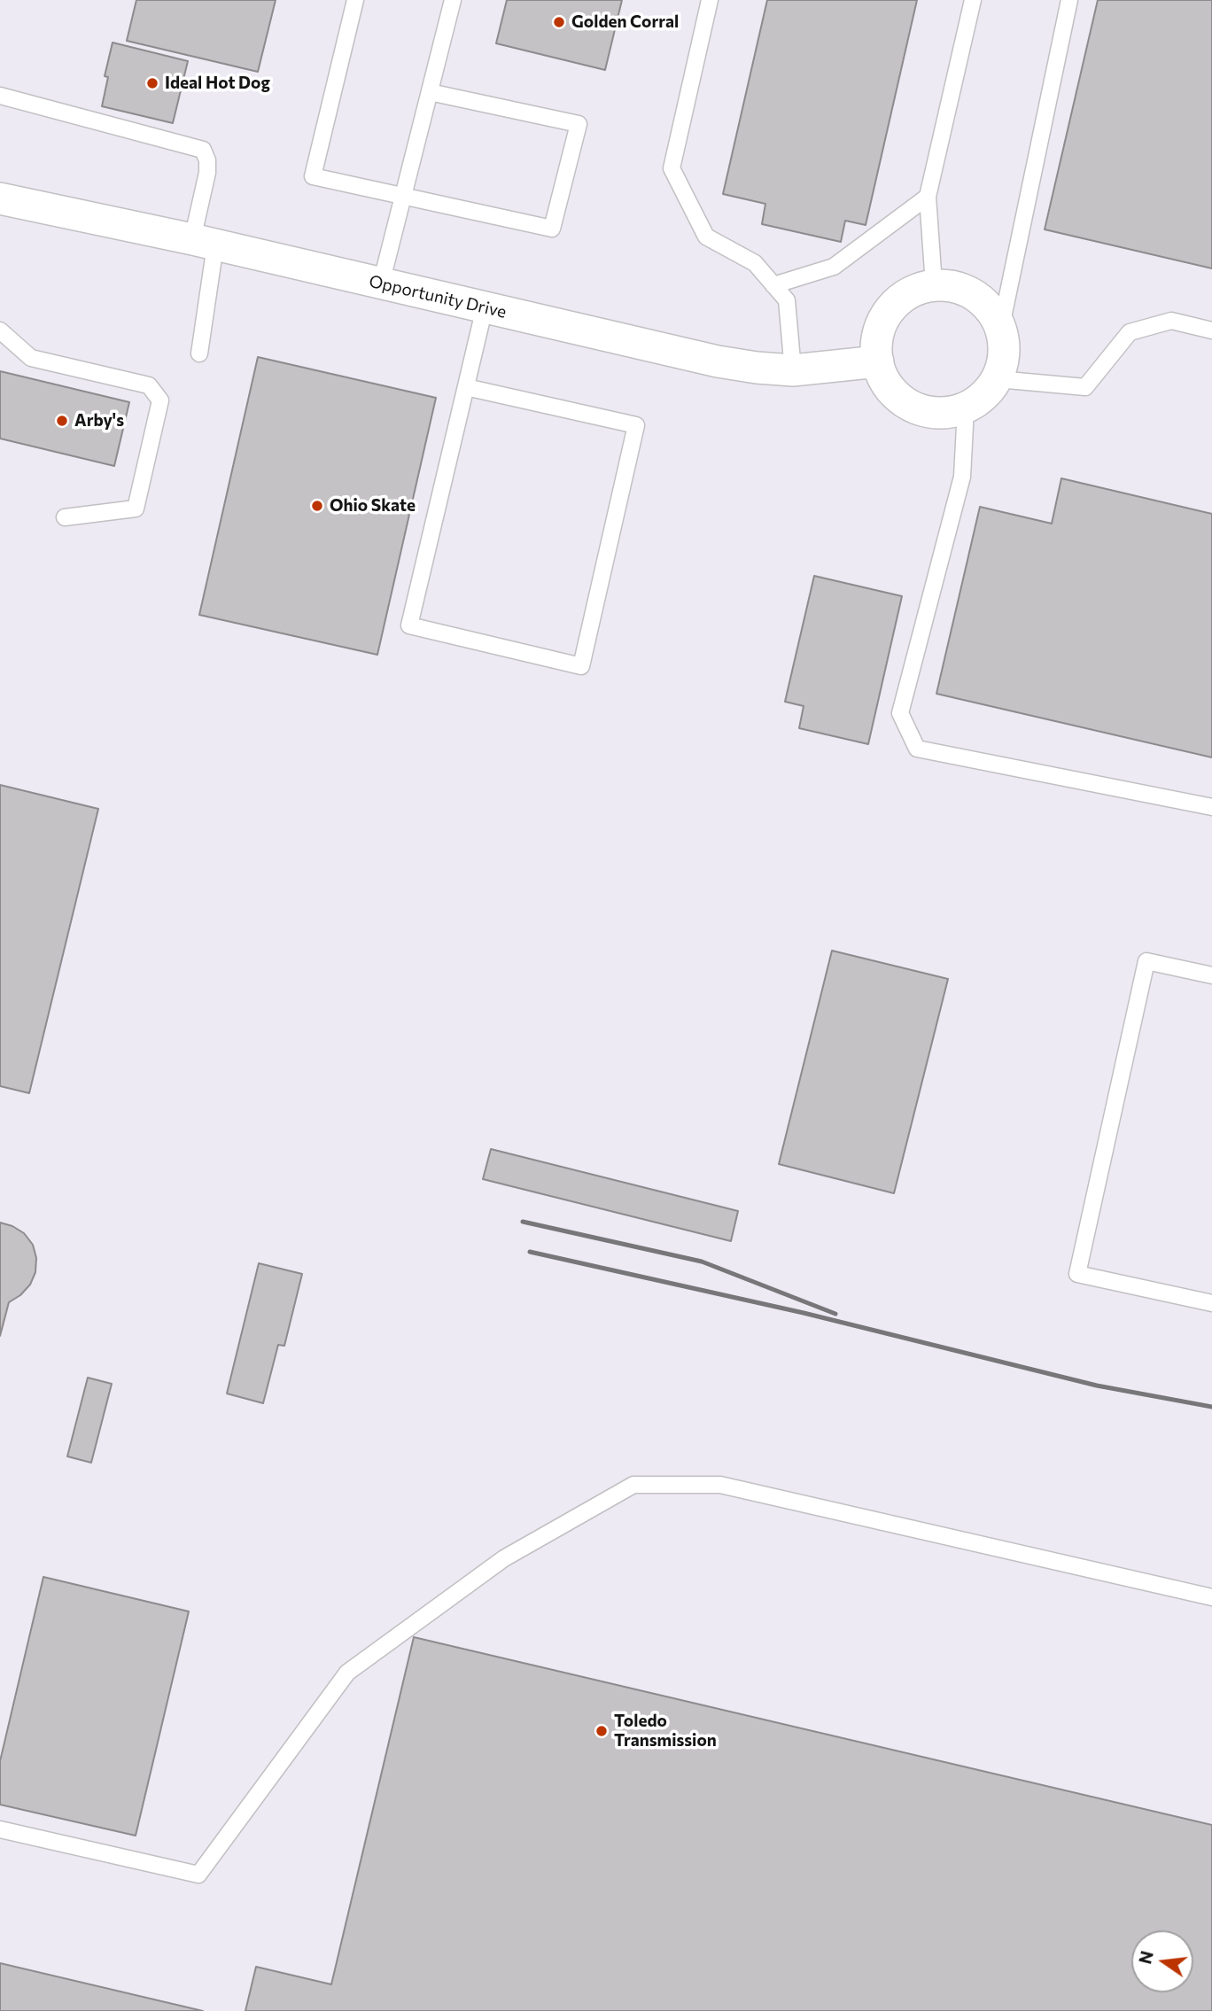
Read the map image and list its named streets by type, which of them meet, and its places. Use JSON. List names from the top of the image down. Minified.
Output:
{"streets":{"street":["Opportunity Drive"]},"places":["Golden Corral","Ideal Hot Dog","Arby's","Ohio Skate","Toledo Transmission"],"north":"left"}
